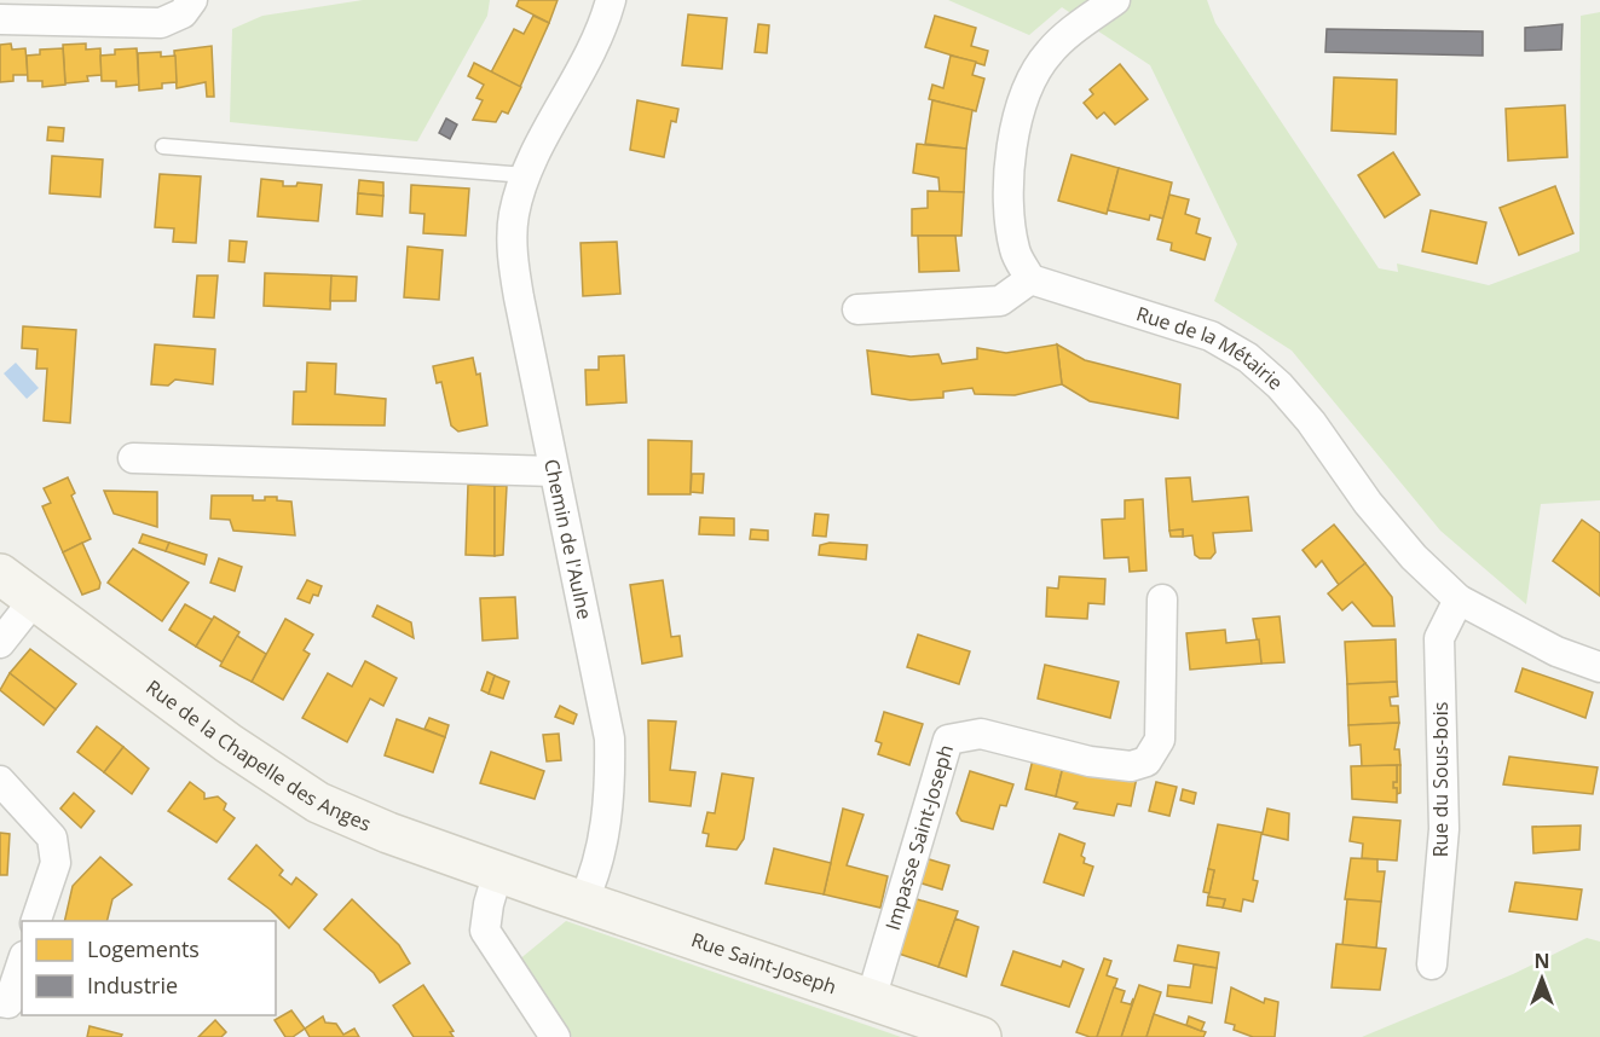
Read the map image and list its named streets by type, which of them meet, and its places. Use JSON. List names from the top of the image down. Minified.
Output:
{"streets":{"main road":["Rue de la Chapelle des Anges","Rue Saint-Joseph"],"street":["Rue de la Métairie","Chemin de l'Aulne","Rue du Sous-bois","Impasse Saint-Joseph"]},"crossings":[["Rue de la Métairie","Rue du Sous-bois"],["Chemin de l'Aulne","Rue de la Chapelle des Anges"],["Chemin de l'Aulne","Rue Saint-Joseph"],["Rue de la Chapelle des Anges","Rue Saint-Joseph"],["Impasse Saint-Joseph","Rue Saint-Joseph"]],"legend":["Logements","Industrie"],"north":"top"}
